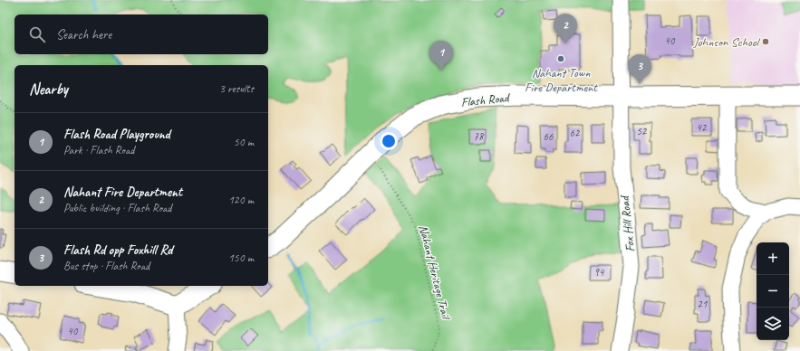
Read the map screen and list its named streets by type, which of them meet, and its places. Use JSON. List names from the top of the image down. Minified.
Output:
{"streets":{"main road":["Flash Road"],"street":["Fox Hill Road"],"path":["Nahant Heritage Trail"]},"crossings":[["Flash Road","Fox Hill Road"]],"places":["Johnson School","Nahant Town Fire Department"],"house_numbers":["40","42","52","62","78","66","94","21","40"],"page":{"pins":["2","1","3"],"search":"Search here","heading":["Nearby","3 results"],"list":[{"mark":"1","name":"Flash Road Playground","note":"Park · Flash Road","value":"50 m"},{"mark":"2","name":"Nahant Fire Department","note":"Public building · Flash Road","value":"120 m"},{"mark":"3","name":"Flash Rd opp Foxhill Rd","note":"Bus stop · Flash Road","value":"150 m"}],"map_buttons":["+","−"]}}
